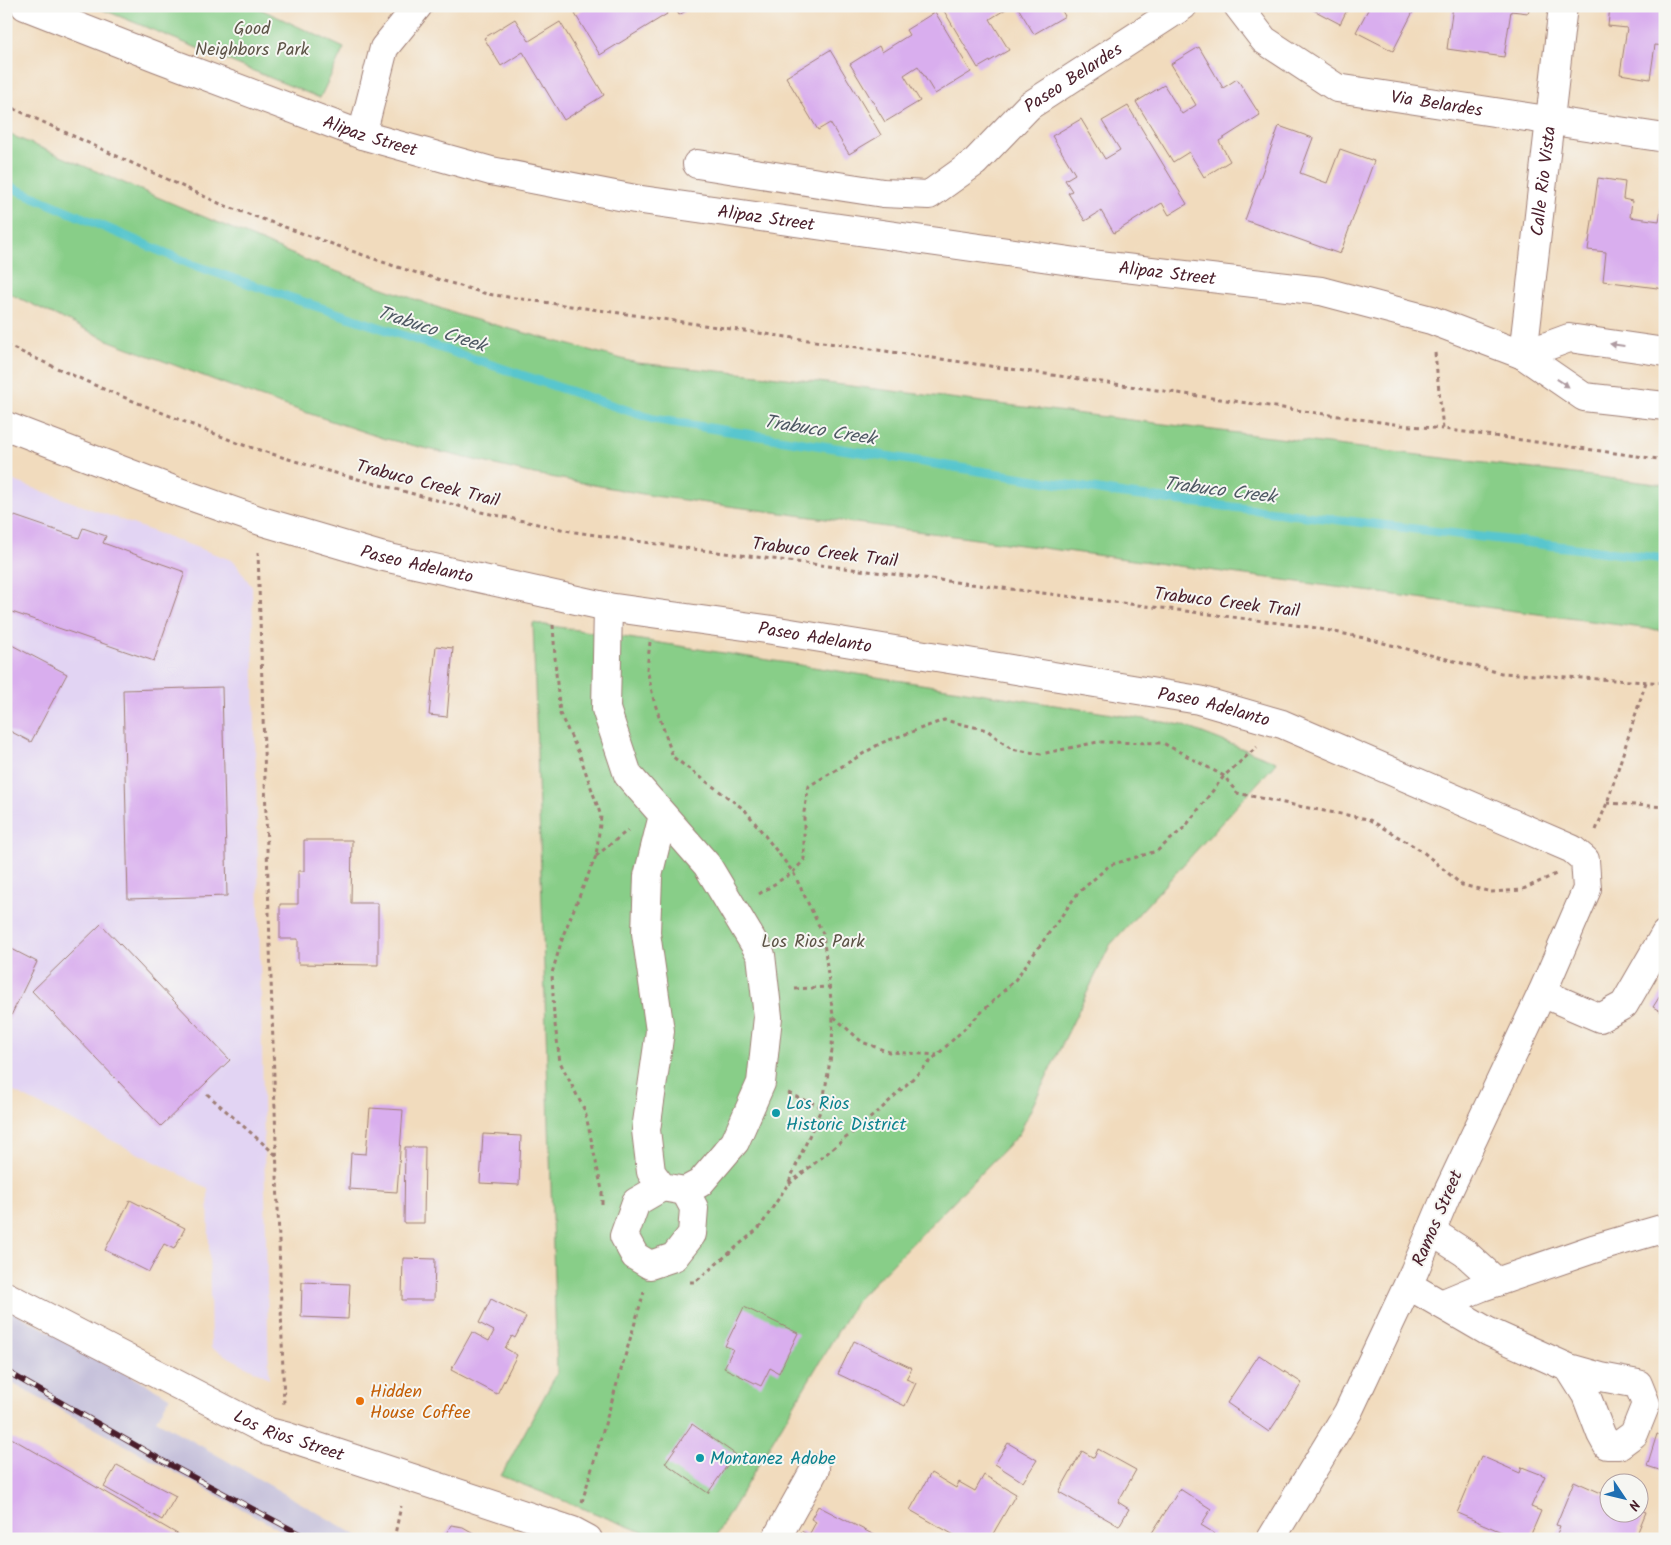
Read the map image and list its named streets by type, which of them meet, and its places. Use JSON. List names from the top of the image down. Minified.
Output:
{"streets":{"street":["Paseo Belardes","Via Belardes","Alipaz Street","Calle Rio Vista","Paseo Adelanto","Ramos Street","Los Rios Street"],"path":["Trabuco Creek Trail"]},"crossings":[["Via Belardes","Calle Rio Vista"],["Alipaz Street","Calle Rio Vista"],["Paseo Adelanto","Ramos Street"]],"water":["Trabuco Creek"],"parks":["Good Neighbors Park","Los Rios Park"],"places":["Los Rios Historic District","Hidden House Coffee","Montanez Adobe"],"north":"bottom right"}
